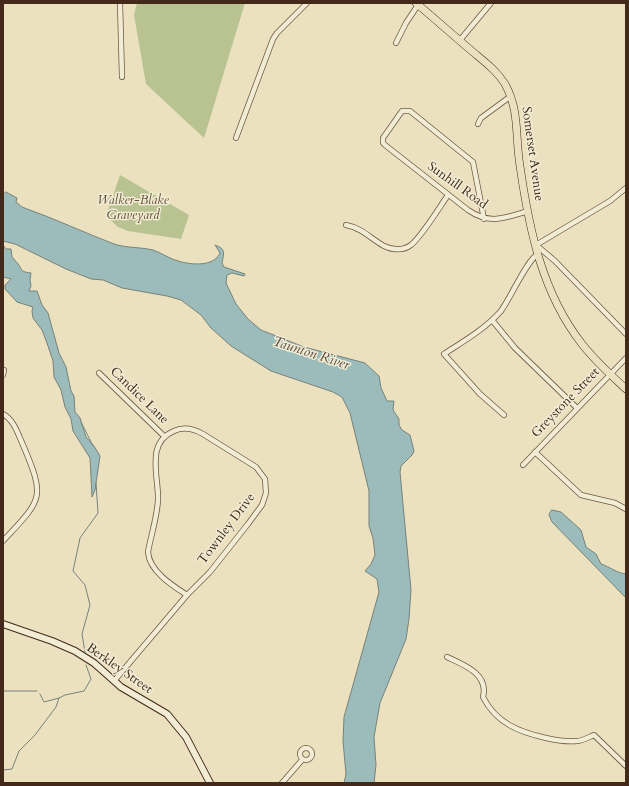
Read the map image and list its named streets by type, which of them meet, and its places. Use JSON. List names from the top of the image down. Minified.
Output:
{"streets":{"main road":["Somerset Avenue","Berkley Street"],"street":["Sunhill Road","Candice Lane","Greystone Street","Townley Drive"]},"crossings":[["Somerset Avenue","Sunhill Road"],["Somerset Avenue","Greystone Street"],["Candice Lane","Townley Drive"],["Townley Drive","Berkley Street"]],"water":["Taunton River"],"parks":["Walker-Blake Graveyard"]}
